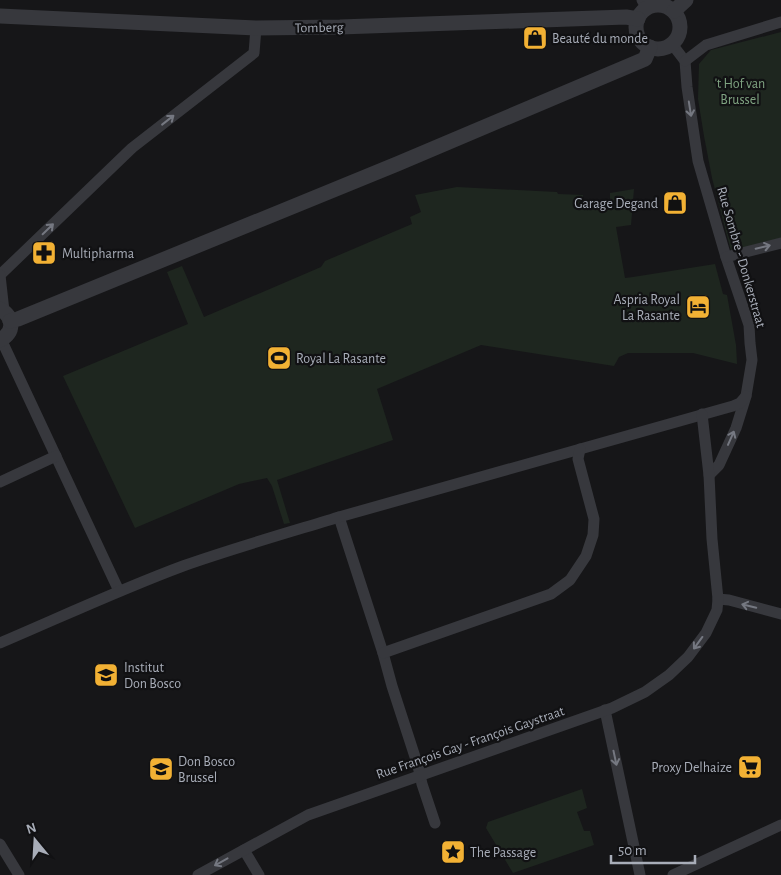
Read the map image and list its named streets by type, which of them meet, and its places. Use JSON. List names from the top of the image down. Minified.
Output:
{"streets":{"street":["Tomberg","Rue Sombre - Donkerstraat","Rue François Gay - François Gaystraat"]},"parks":["'t Hof van Brussel"],"places":{"shop":["Beauté du monde","Garage Degand"],"pharmacy":["Multipharma"],"hotel":["Aspria Royal La Rasante"],"sports":["Royal La Rasante"],"school or university":["Institut Don Bosco","Don Bosco Brussel"],"supermarket":["Proxy Delhaize"],"place":["The Passage"]},"scale_bar":"50 m","north":"top"}
